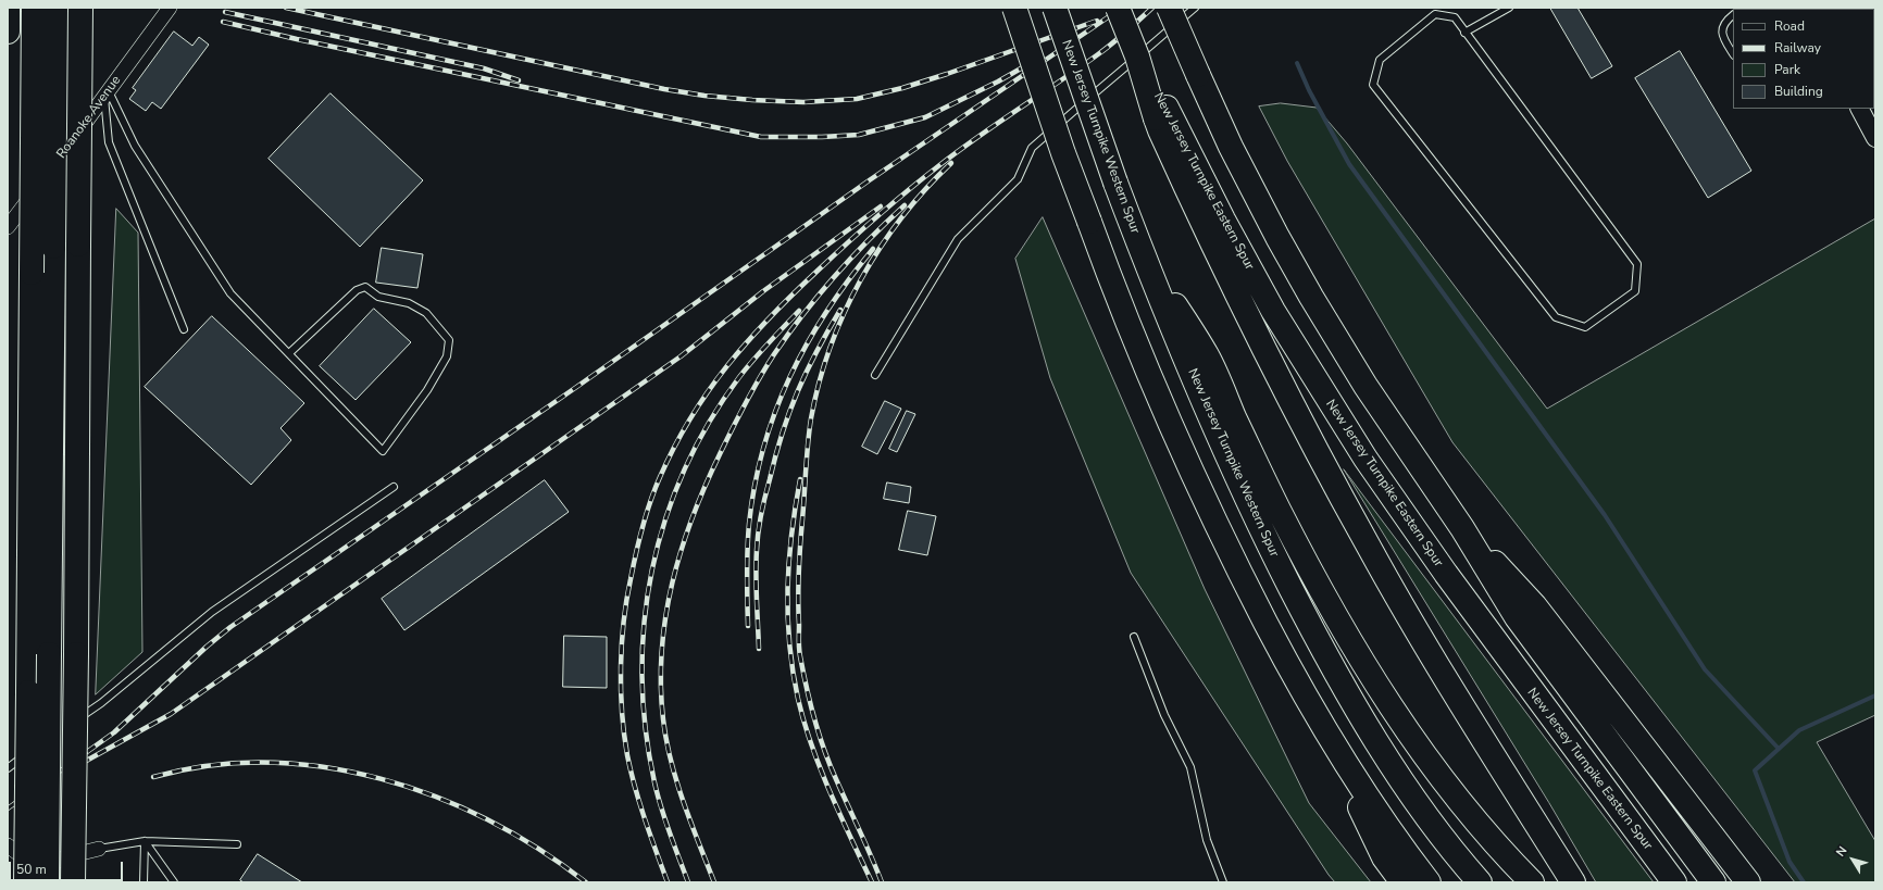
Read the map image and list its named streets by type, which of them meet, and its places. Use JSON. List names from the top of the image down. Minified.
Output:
{"streets":{"highway":["New Jersey Turnpike Western Spur","New Jersey Turnpike Eastern Spur"],"street":["Roanoke Avenue"]},"legend":["Road","Railway","Park","Building"],"scale_bar":"50 m","north":"top left"}
